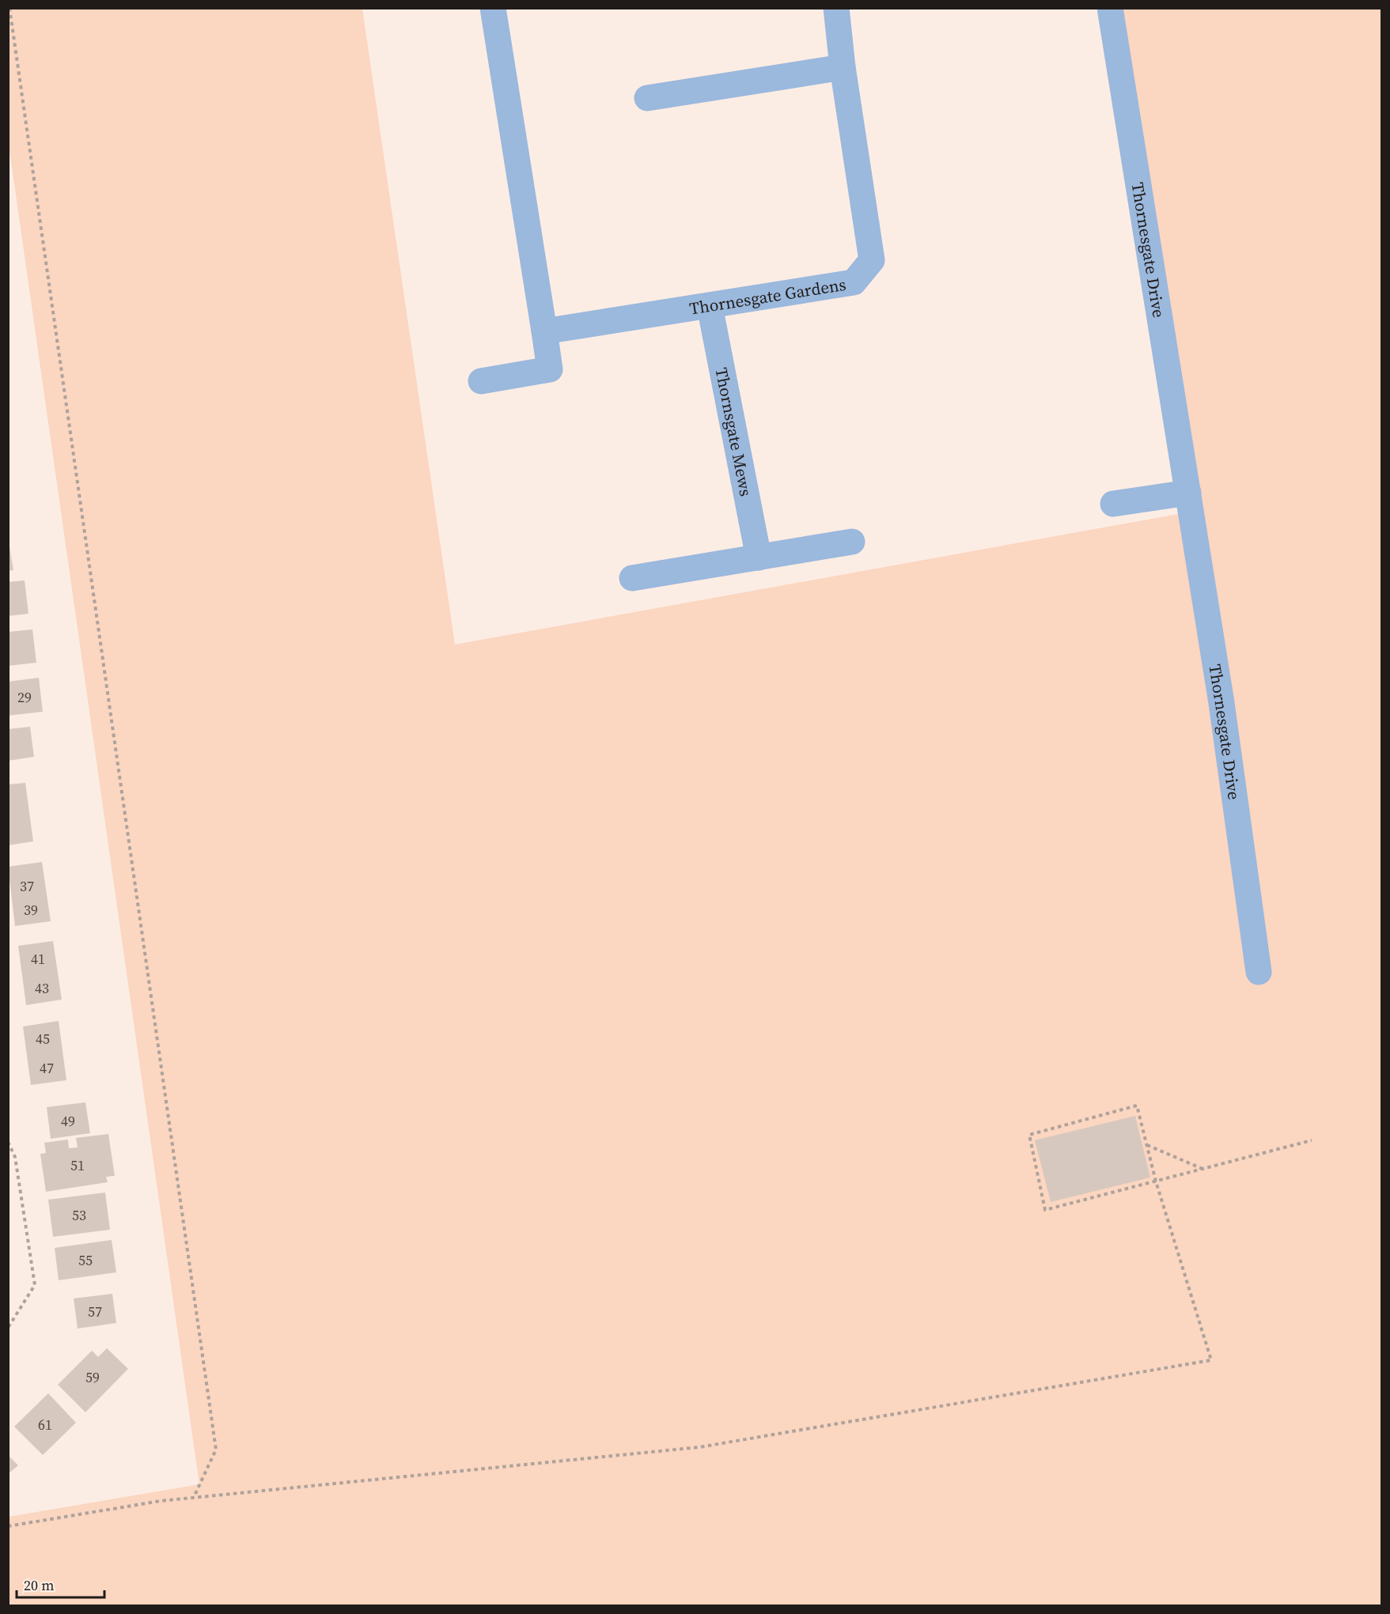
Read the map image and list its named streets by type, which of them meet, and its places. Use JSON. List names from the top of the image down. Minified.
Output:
{"streets":{"street":["Thornesgate Drive","Thornesgate Gardens","Thornsgate Mews"]},"crossings":[["Thornesgate Gardens","Thornsgate Mews"]],"house_numbers":["29","37","39","41","43","45","47","49","51","53","55","57","59","61"],"scale_bar":"20 m"}
